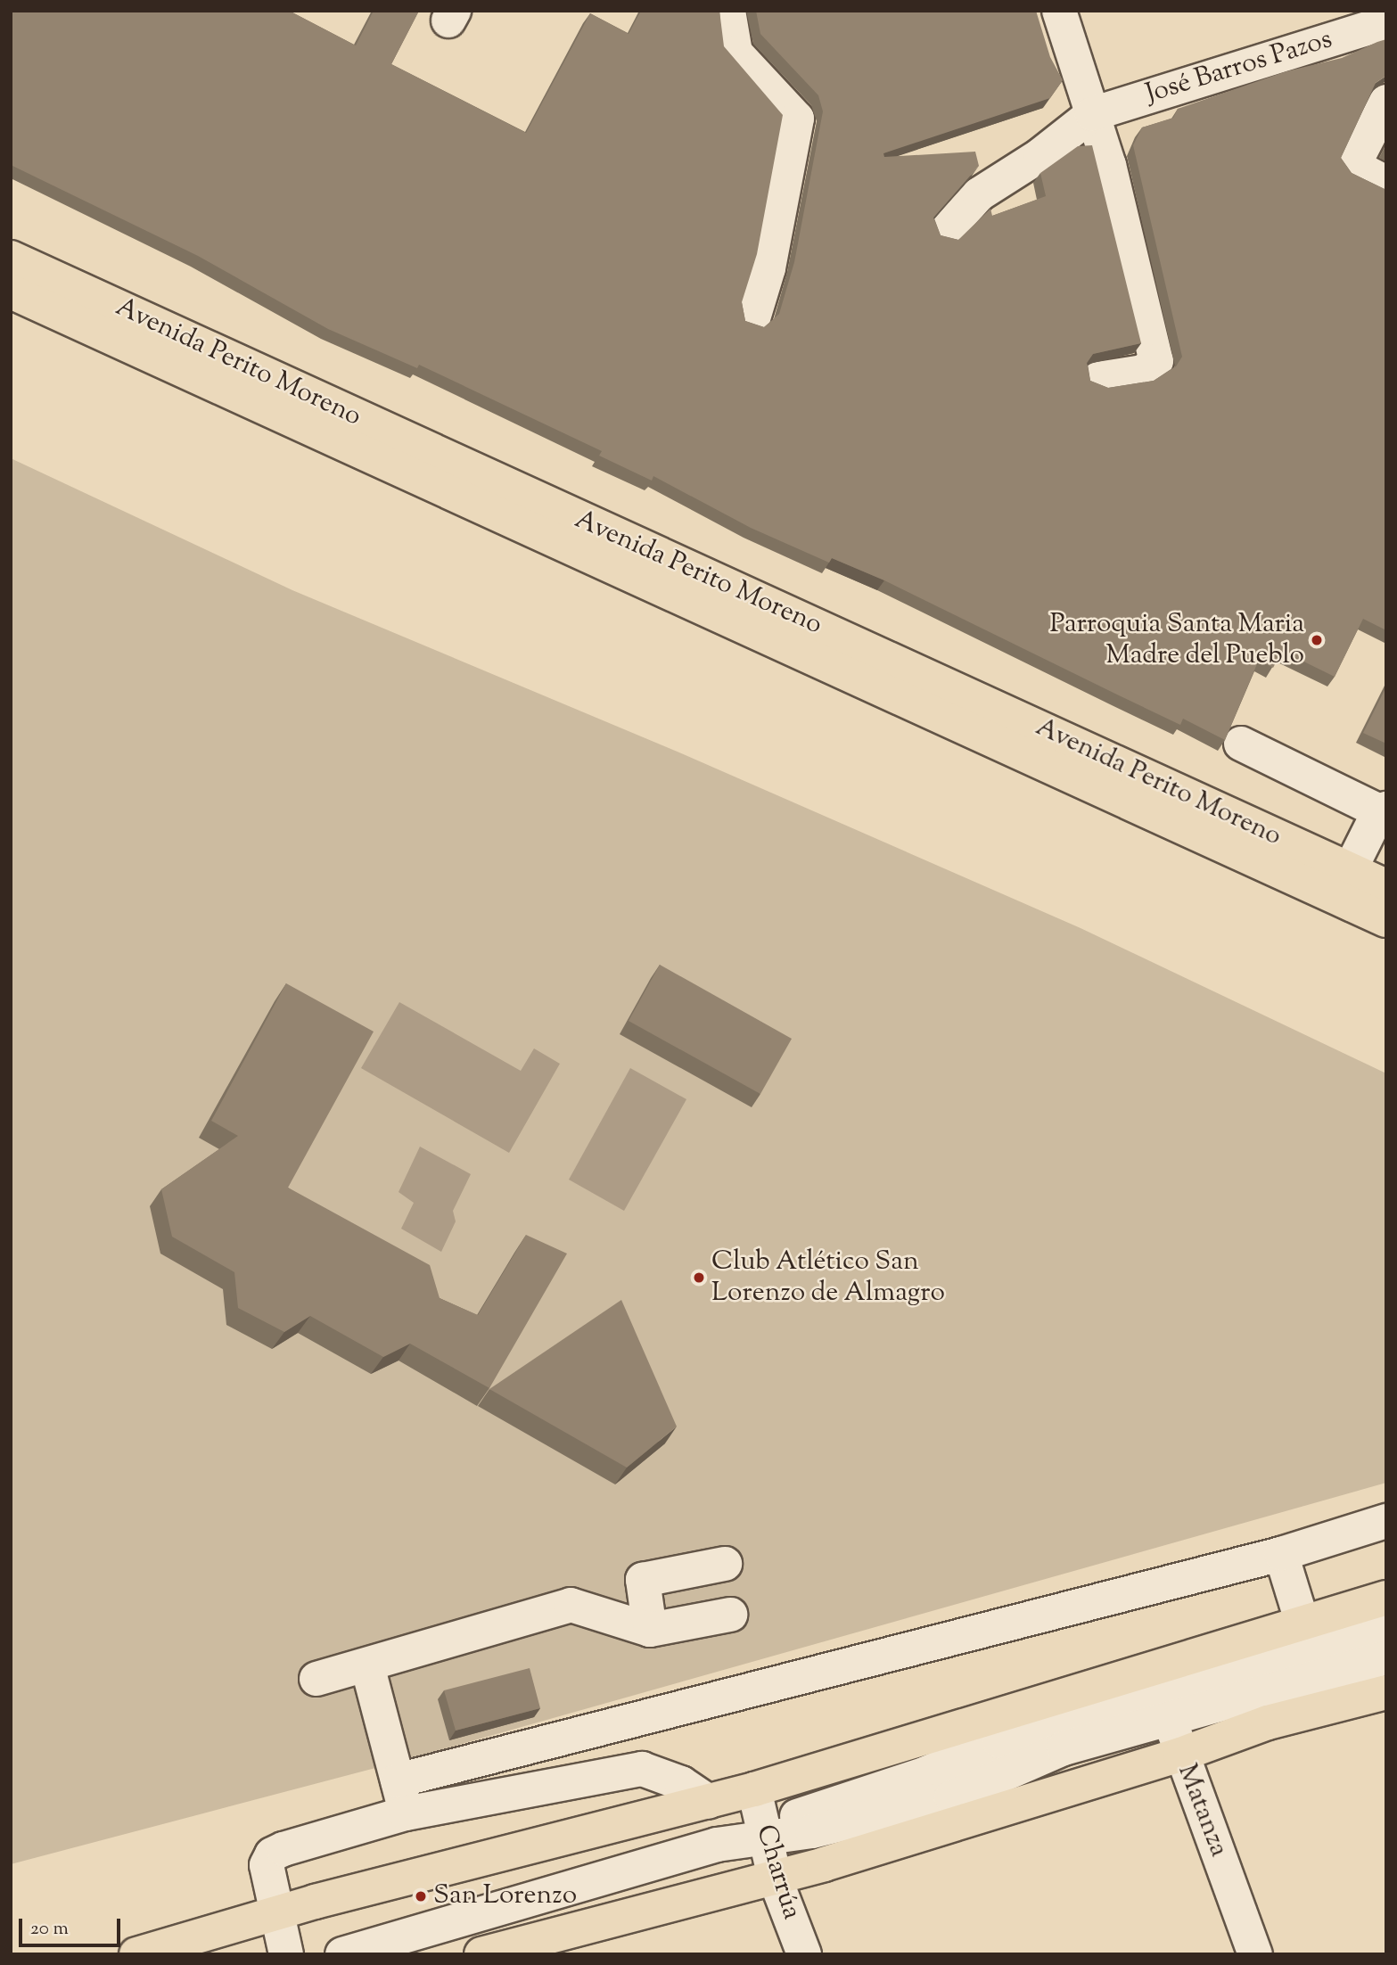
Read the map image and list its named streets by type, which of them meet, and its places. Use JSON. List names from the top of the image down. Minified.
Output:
{"streets":{"main road":["Avenida Perito Moreno"],"street":["José Barros Pazos","Matanza","Charrúa"]},"places":["Parroquia Santa Maria Madre del Pueblo","Club Atlético San Lorenzo de Almagro","San Lorenzo"],"scale_bar":"20 m"}
